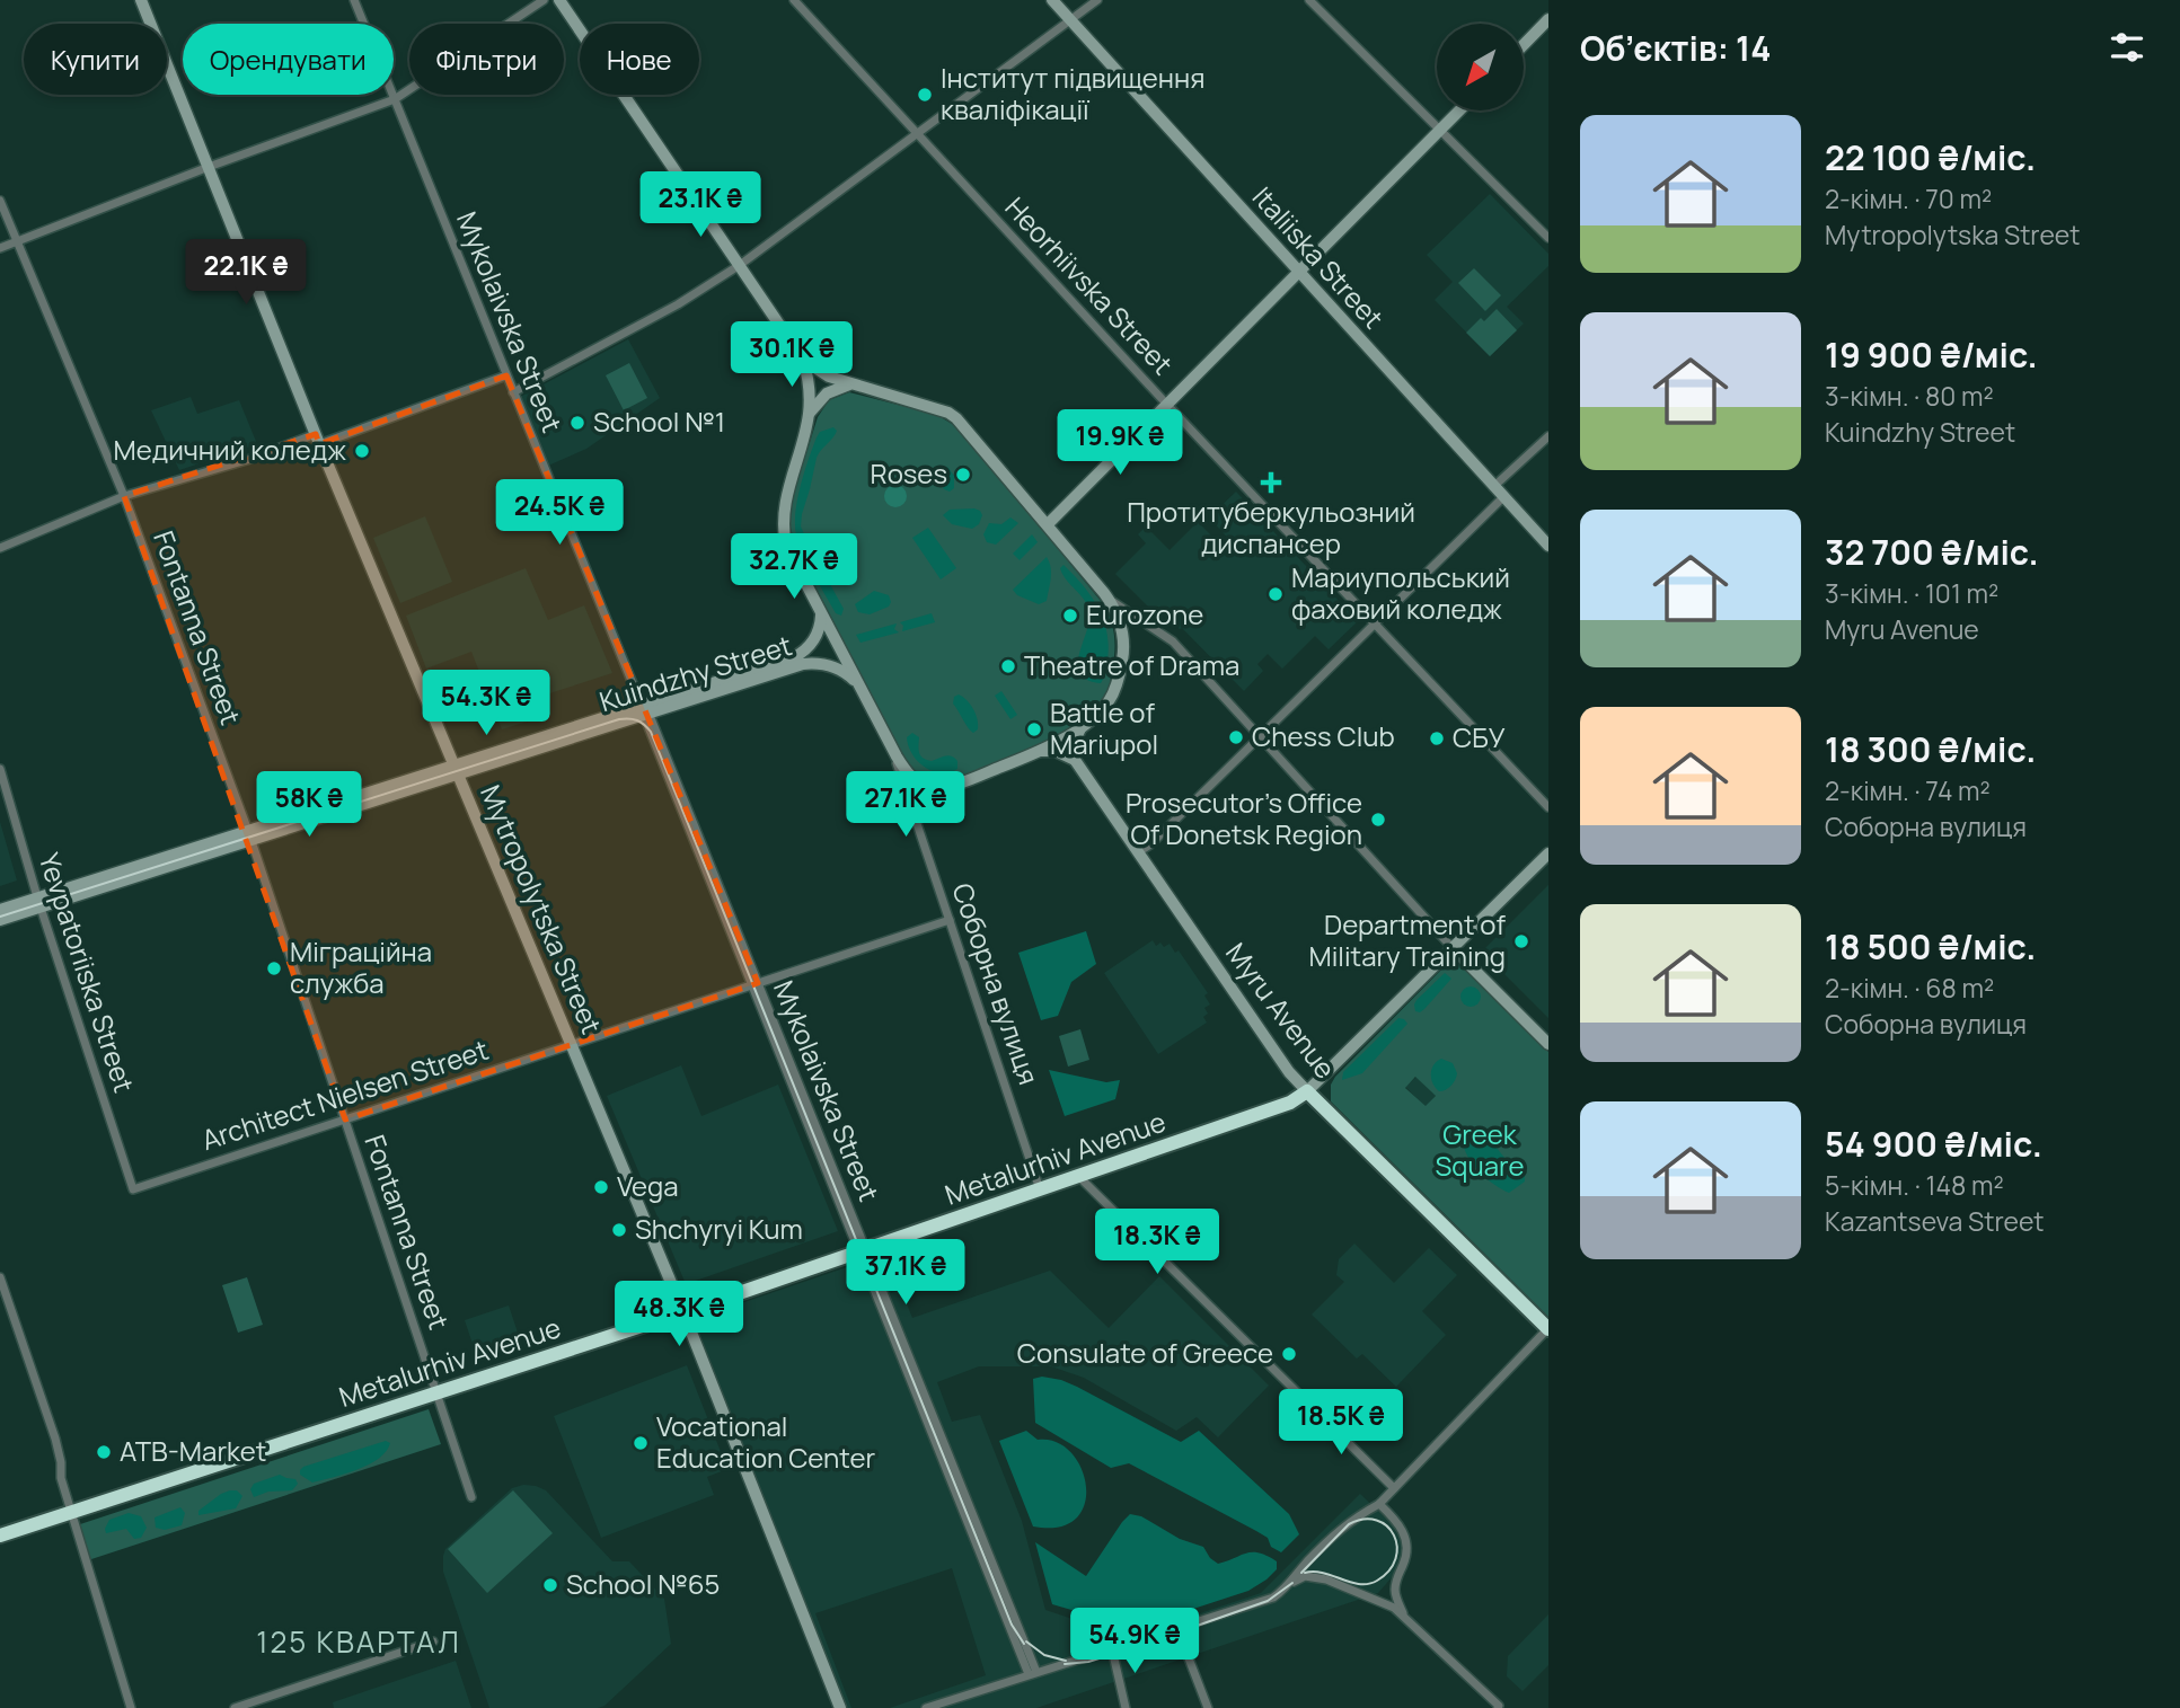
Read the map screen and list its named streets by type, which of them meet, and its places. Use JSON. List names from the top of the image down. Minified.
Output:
{"streets":{"highway":["Myru Avenue","Metalurhiv Avenue"],"main road":["Italiiska Street","Kuindzhy Street","Mytropolytska Street"],"street":["Heorhiivska Street","Mykolaivska Street","Fontanna Street","Yevpatoriiska Street","Соборна вулиця","Architect Nielsen Street"]},"crossings":[["Mykolaivska Street","Kuindzhy Street"],["Mykolaivska Street","Architect Nielsen Street"],["Mykolaivska Street","Metalurhiv Avenue"],["Fontanna Street","Kuindzhy Street"],["Fontanna Street","Architect Nielsen Street"],["Fontanna Street","Metalurhiv Avenue"],["Kuindzhy Street","Mytropolytska Street"],["Kuindzhy Street","Yevpatoriiska Street"],["Mytropolytska Street","Architect Nielsen Street"],["Mytropolytska Street","Metalurhiv Avenue"],["Yevpatoriiska Street","Architect Nielsen Street"],["Соборна вулиця","Architect Nielsen Street"],["Соборна вулиця","Metalurhiv Avenue"],["Myru Avenue","Metalurhiv Avenue"]],"districts":["125 КВАРТАЛ"],"parks":["Greek Square"],"places":{"other":["Інститут підвищення кваліфікації","School №1","Медичний коледж","Roses","Мариупольський фаховий коледж","Eurozone","Theatre of Drama","Battle of Mariupol","Chess Club","СБУ","Prosecutor's Office Of Donetsk Region","Department of Military Training","Міграційна служба","Vega","Shchyryi Kum","Consulate of Greece","Vocational Education Center","ATB-Market","School №65"],"health":["Протитуберкульозний диспансер"]},"north":"bottom left","page":{"heading":"Об’єктів: 14","chip":["Купити","Орендувати","Фільтри","Нове"],"list":[{"name":"22 100 ₴/міс.","note":"2-кімн. · 70 m² · Mytropolytska Street"},{"name":"19 900 ₴/міс.","note":"3-кімн. · 80 m² · Kuindzhy Street"},{"name":"32 700 ₴/міс.","note":"3-кімн. · 101 m² · Myru Avenue"},{"name":"18 300 ₴/міс.","note":"2-кімн. · 74 m² · Соборна вулиця"},{"name":"18 500 ₴/міс.","note":"2-кімн. · 68 m² · Соборна вулиця"},{"name":"54 900 ₴/міс.","note":"5-кімн. · 148 m² · Kazantseva Street"}],"price":["23.1K ₴","22.1K ₴","30.1K ₴","19.9K ₴","24.5K ₴","32.7K ₴","54.3K ₴","58K ₴","27.1K ₴","18.3K ₴","37.1K ₴","48.3K ₴","18.5K ₴","54.9K ₴"]}}
